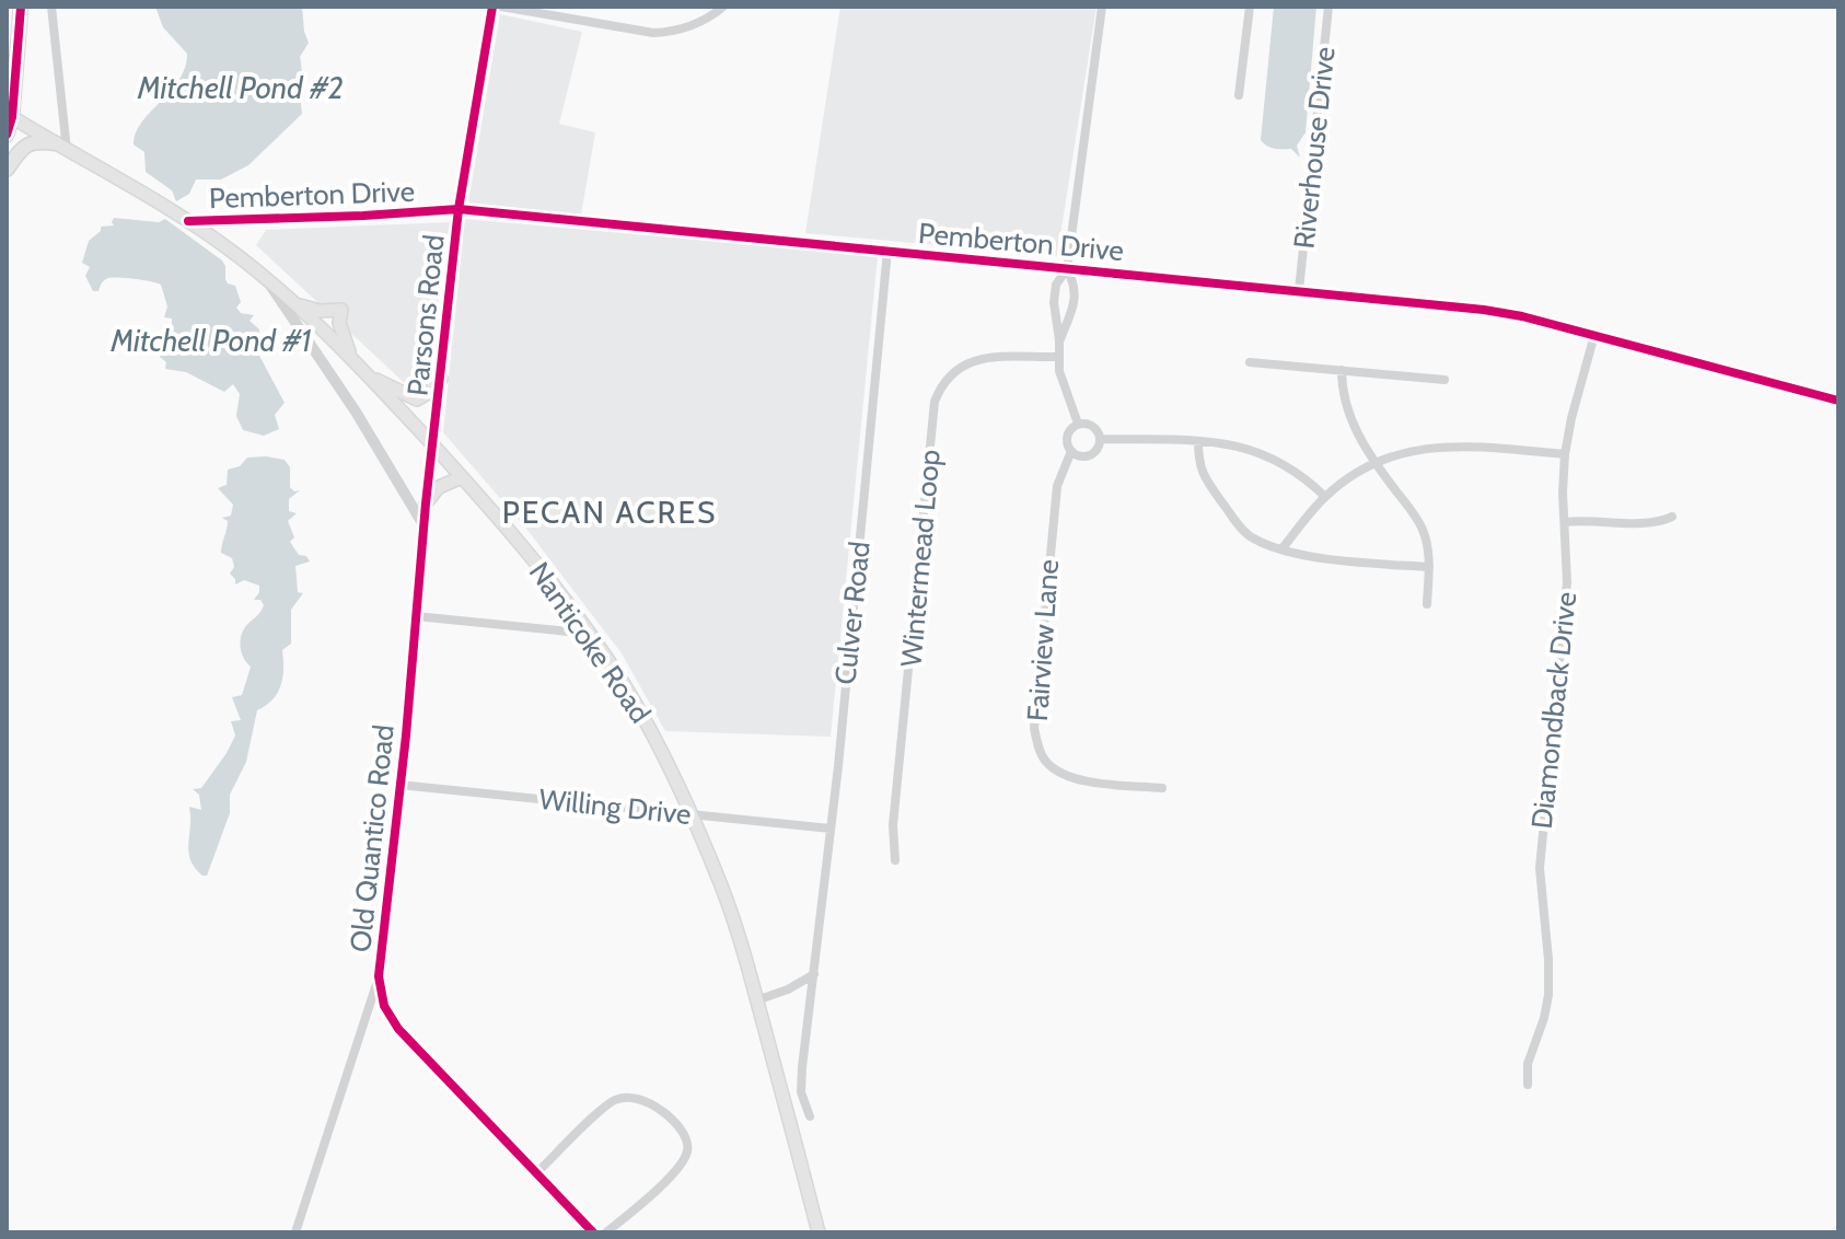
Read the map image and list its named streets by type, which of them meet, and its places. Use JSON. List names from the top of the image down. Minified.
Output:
{"streets":{"main road":["Nanticoke Road"],"street":["Riverhouse Drive","Pemberton Drive","Parsons Road","Wintermead Loop","Culver Road","Fairview Lane","Diamondback Drive","Willing Drive","Old Quantico Road"]},"crossings":[["Riverhouse Drive","Pemberton Drive"],["Pemberton Drive","Parsons Road"],["Pemberton Drive","Culver Road"],["Pemberton Drive","Nanticoke Road"],["Pemberton Drive","Diamondback Drive"],["Parsons Road","Nanticoke Road"],["Parsons Road","Old Quantico Road"],["Culver Road","Willing Drive"],["Nanticoke Road","Willing Drive"],["Willing Drive","Old Quantico Road"]],"districts":["PECAN ACRES"],"water":["Mitchell Pond #2","Mitchell Pond #1"]}
